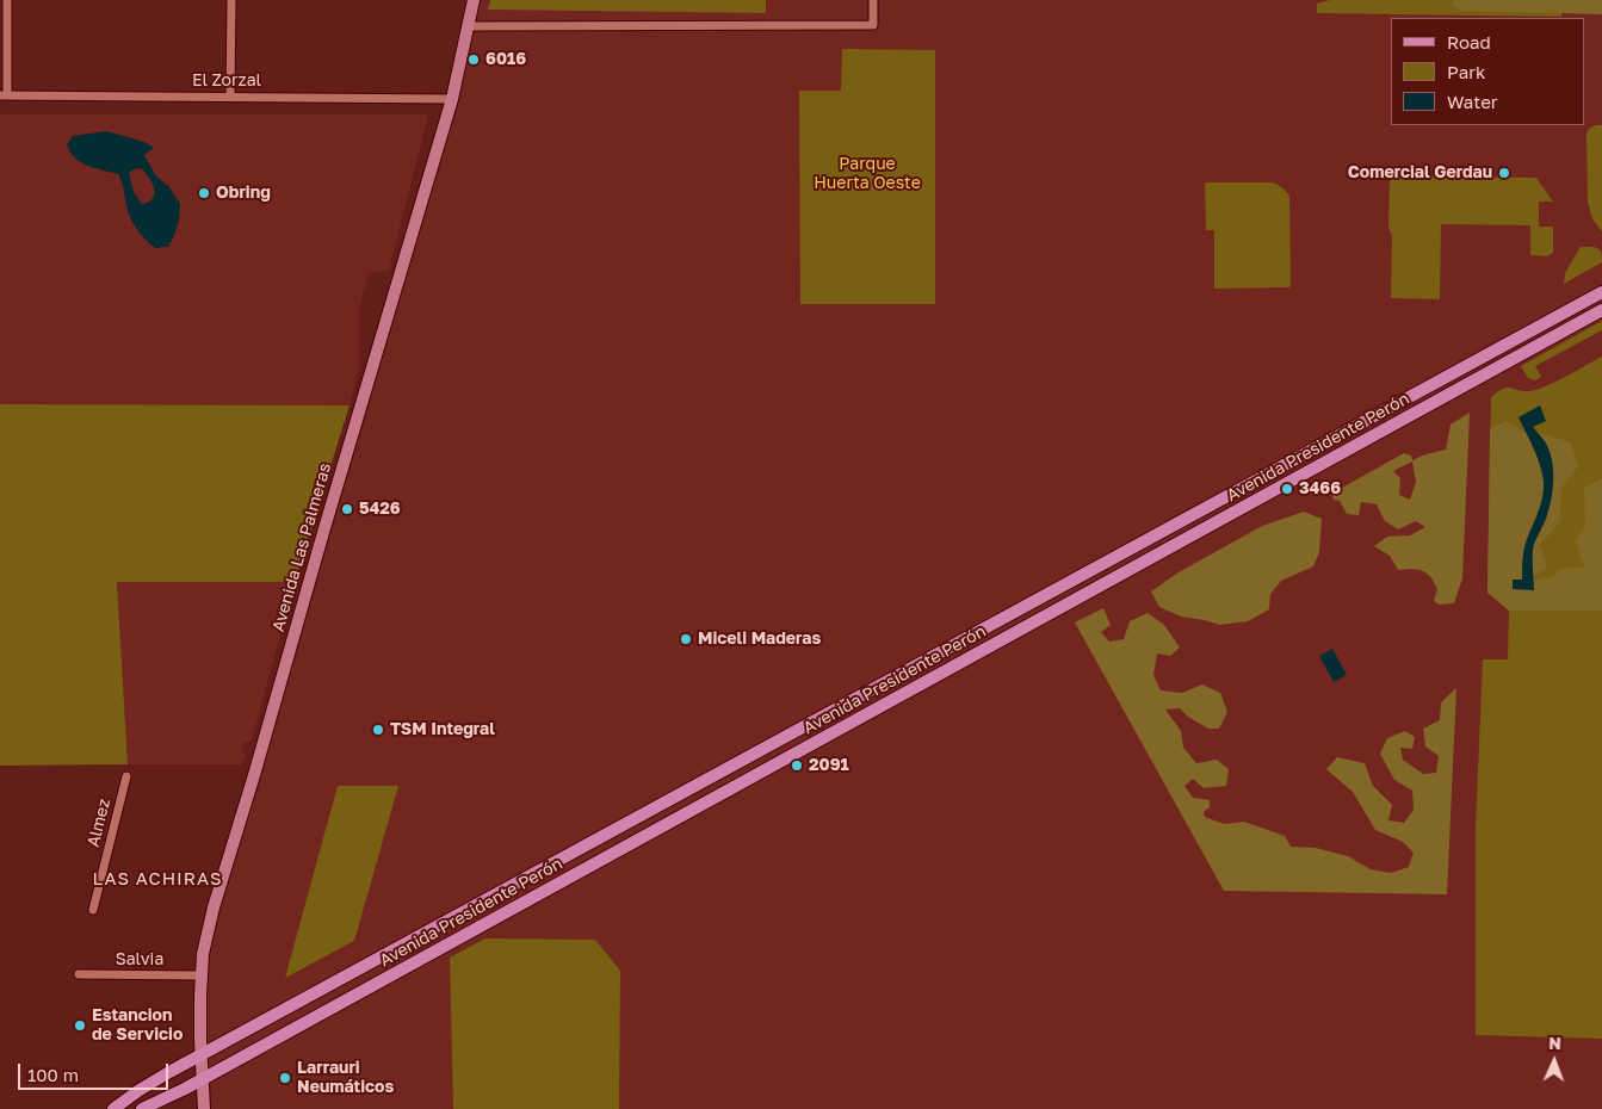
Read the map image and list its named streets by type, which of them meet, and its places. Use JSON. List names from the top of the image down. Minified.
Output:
{"streets":{"main road":["Avenida Presidente Perón","Avenida Las Palmeras"],"street":["El Zorzal","Almez","Salvia"]},"crossings":[["El Zorzal","Avenida Las Palmeras"],["Avenida Presidente Perón","Avenida Las Palmeras"],["Avenida Las Palmeras","Salvia"]],"districts":["LAS ACHIRAS"],"parks":["Parque Huerta Oeste"],"places":["6016","Comercial Gerdau","Obring","3466","5426","Miceli Maderas","TSM Integral","2091","Estancion de Servicio","Larrauri Neumáticos"],"legend":["Road","Park","Water"],"scale_bar":"100 m","north":"top"}
